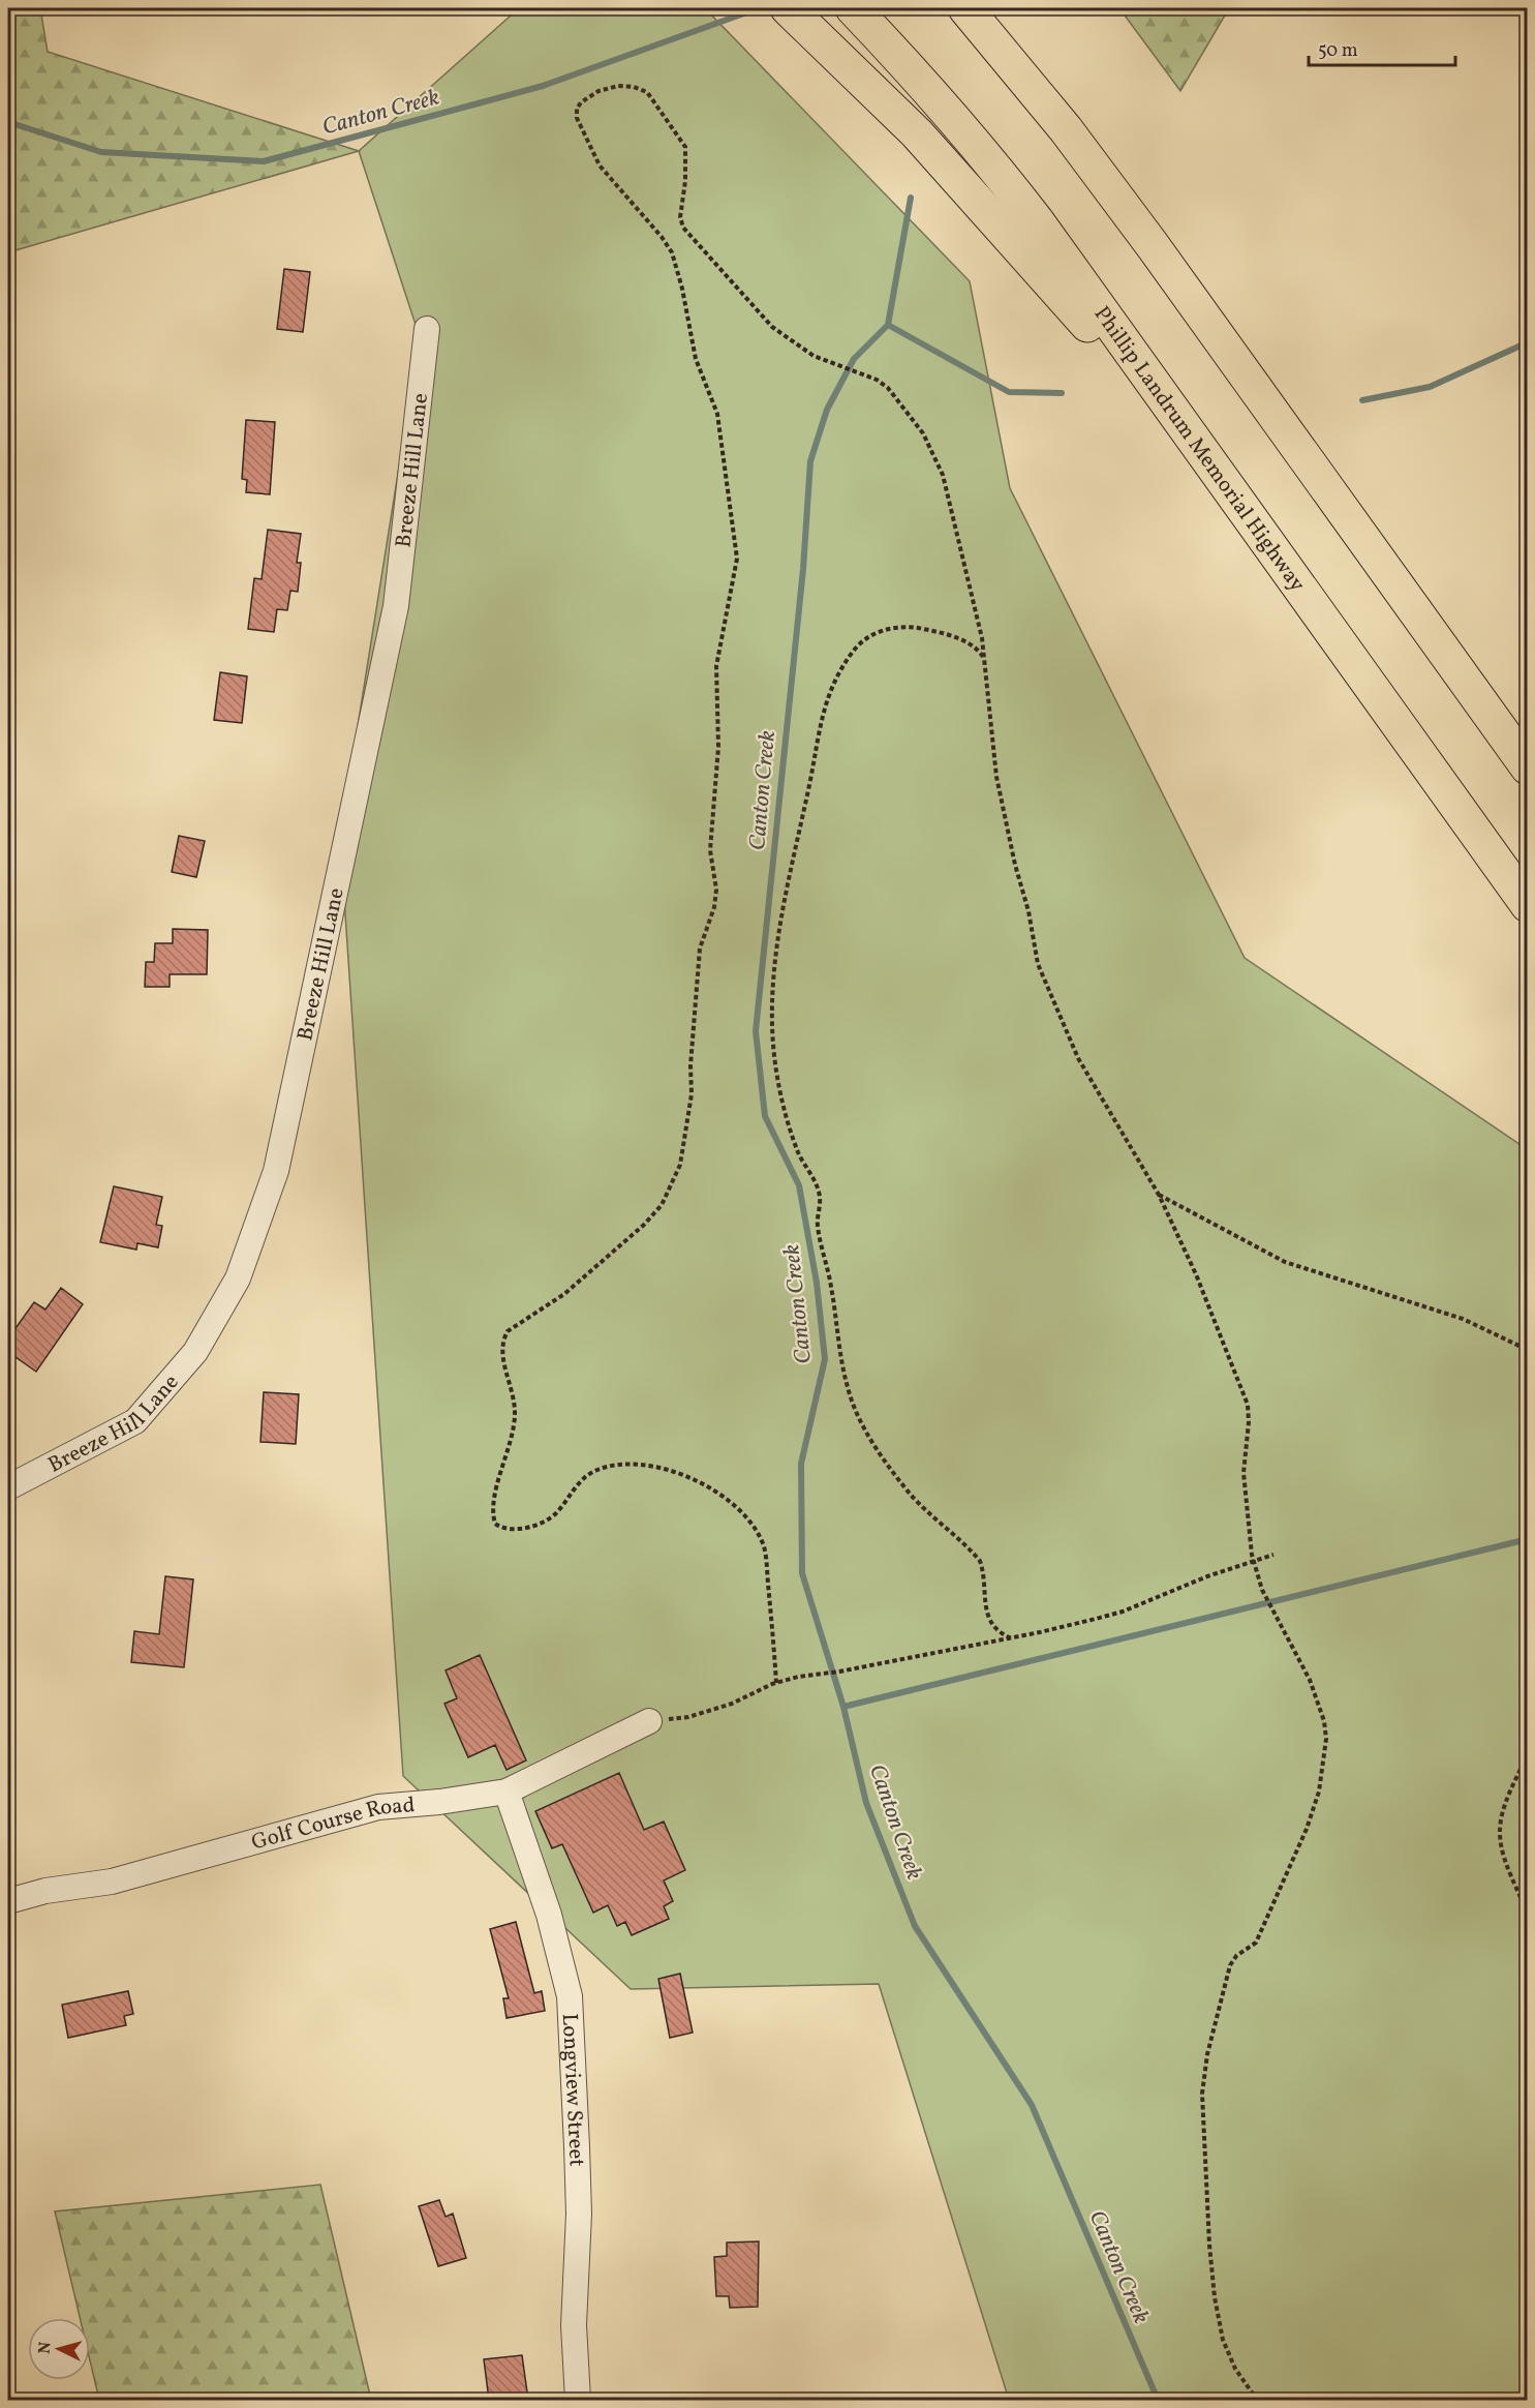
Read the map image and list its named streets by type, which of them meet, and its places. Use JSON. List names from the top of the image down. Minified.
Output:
{"streets":{"highway":["Phillip Landrum Memorial Highway"],"street":["Breeze Hill Lane","Golf Course Road","Longview Street"]},"crossings":[["Golf Course Road","Longview Street"]],"water":["Canton Creek"],"scale_bar":"50 m","north":"left"}
